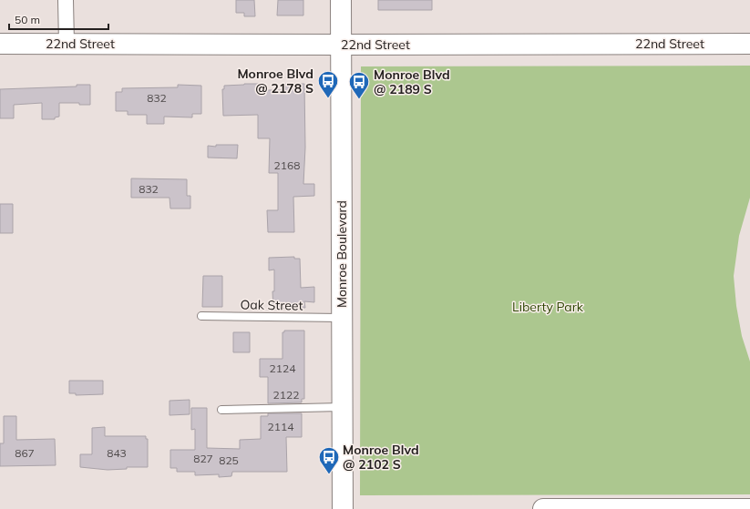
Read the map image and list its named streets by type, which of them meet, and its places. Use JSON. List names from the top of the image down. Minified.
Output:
{"streets":{"street":["22nd Street","Monroe Boulevard"],"lane":["Oak Street"]},"crossings":[["22nd Street","Monroe Boulevard"],["Monroe Boulevard","Oak Street"]],"parks":["Liberty Park"],"places":{"bus stop":["Monroe Blvd @ 2178 S","Monroe Blvd @ 2189 S","Monroe Blvd @ 2102 S"]},"house_numbers":["832","2168","832","2124","2122","2114","867","843","827","825"],"scale_bar":"50 m"}
